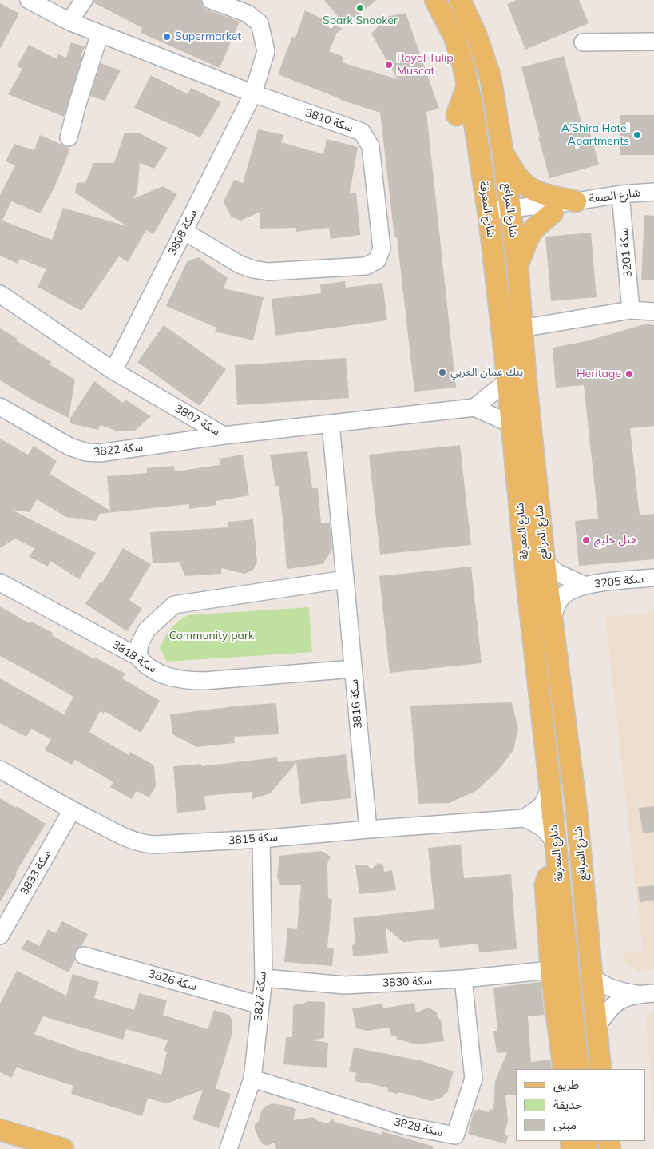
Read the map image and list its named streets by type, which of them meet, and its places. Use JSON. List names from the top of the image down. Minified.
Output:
{"streets":{"main road":["شارع المعرفة","شارع المرافع"],"street":["سكة 3810","شارع الصفة","سكة 3808","سكة 3201","سكة 3807","سكة 3822","سكة 3205","سكة 3818","سكة 3816","سكة 3815","سكة 3833","سكة 3826","سكة 3830","سكة 3827","سكة 3828"]},"crossings":[["سكة 3810","سكة 3808"],["شارع الصفة","شارع المعرفة"],["شارع الصفة","شارع المرافع"],["شارع الصفة","سكة 3201"],["شارع المعرفة","سكة 3815"],["شارع المرافع","سكة 3205"],["سكة 3808","سكة 3807"],["سكة 3807","سكة 3822"],["سكة 3807","سكة 3816"],["سكة 3818","سكة 3816"],["سكة 3816","سكة 3815"],["سكة 3815","سكة 3833"],["سكة 3815","سكة 3827"],["سكة 3826","سكة 3827"],["سكة 3830","سكة 3827"],["سكة 3830","سكة 3828"],["سكة 3827","سكة 3828"]],"parks":["Community park"],"places":["Spark Snooker","Supermarket","Royal Tulip Muscat","A'Shira Hotel Apartments","بنك عمان العربي","Heritage","هتل خلیج"],"legend":["طريق","حديقة","مبنى"]}
